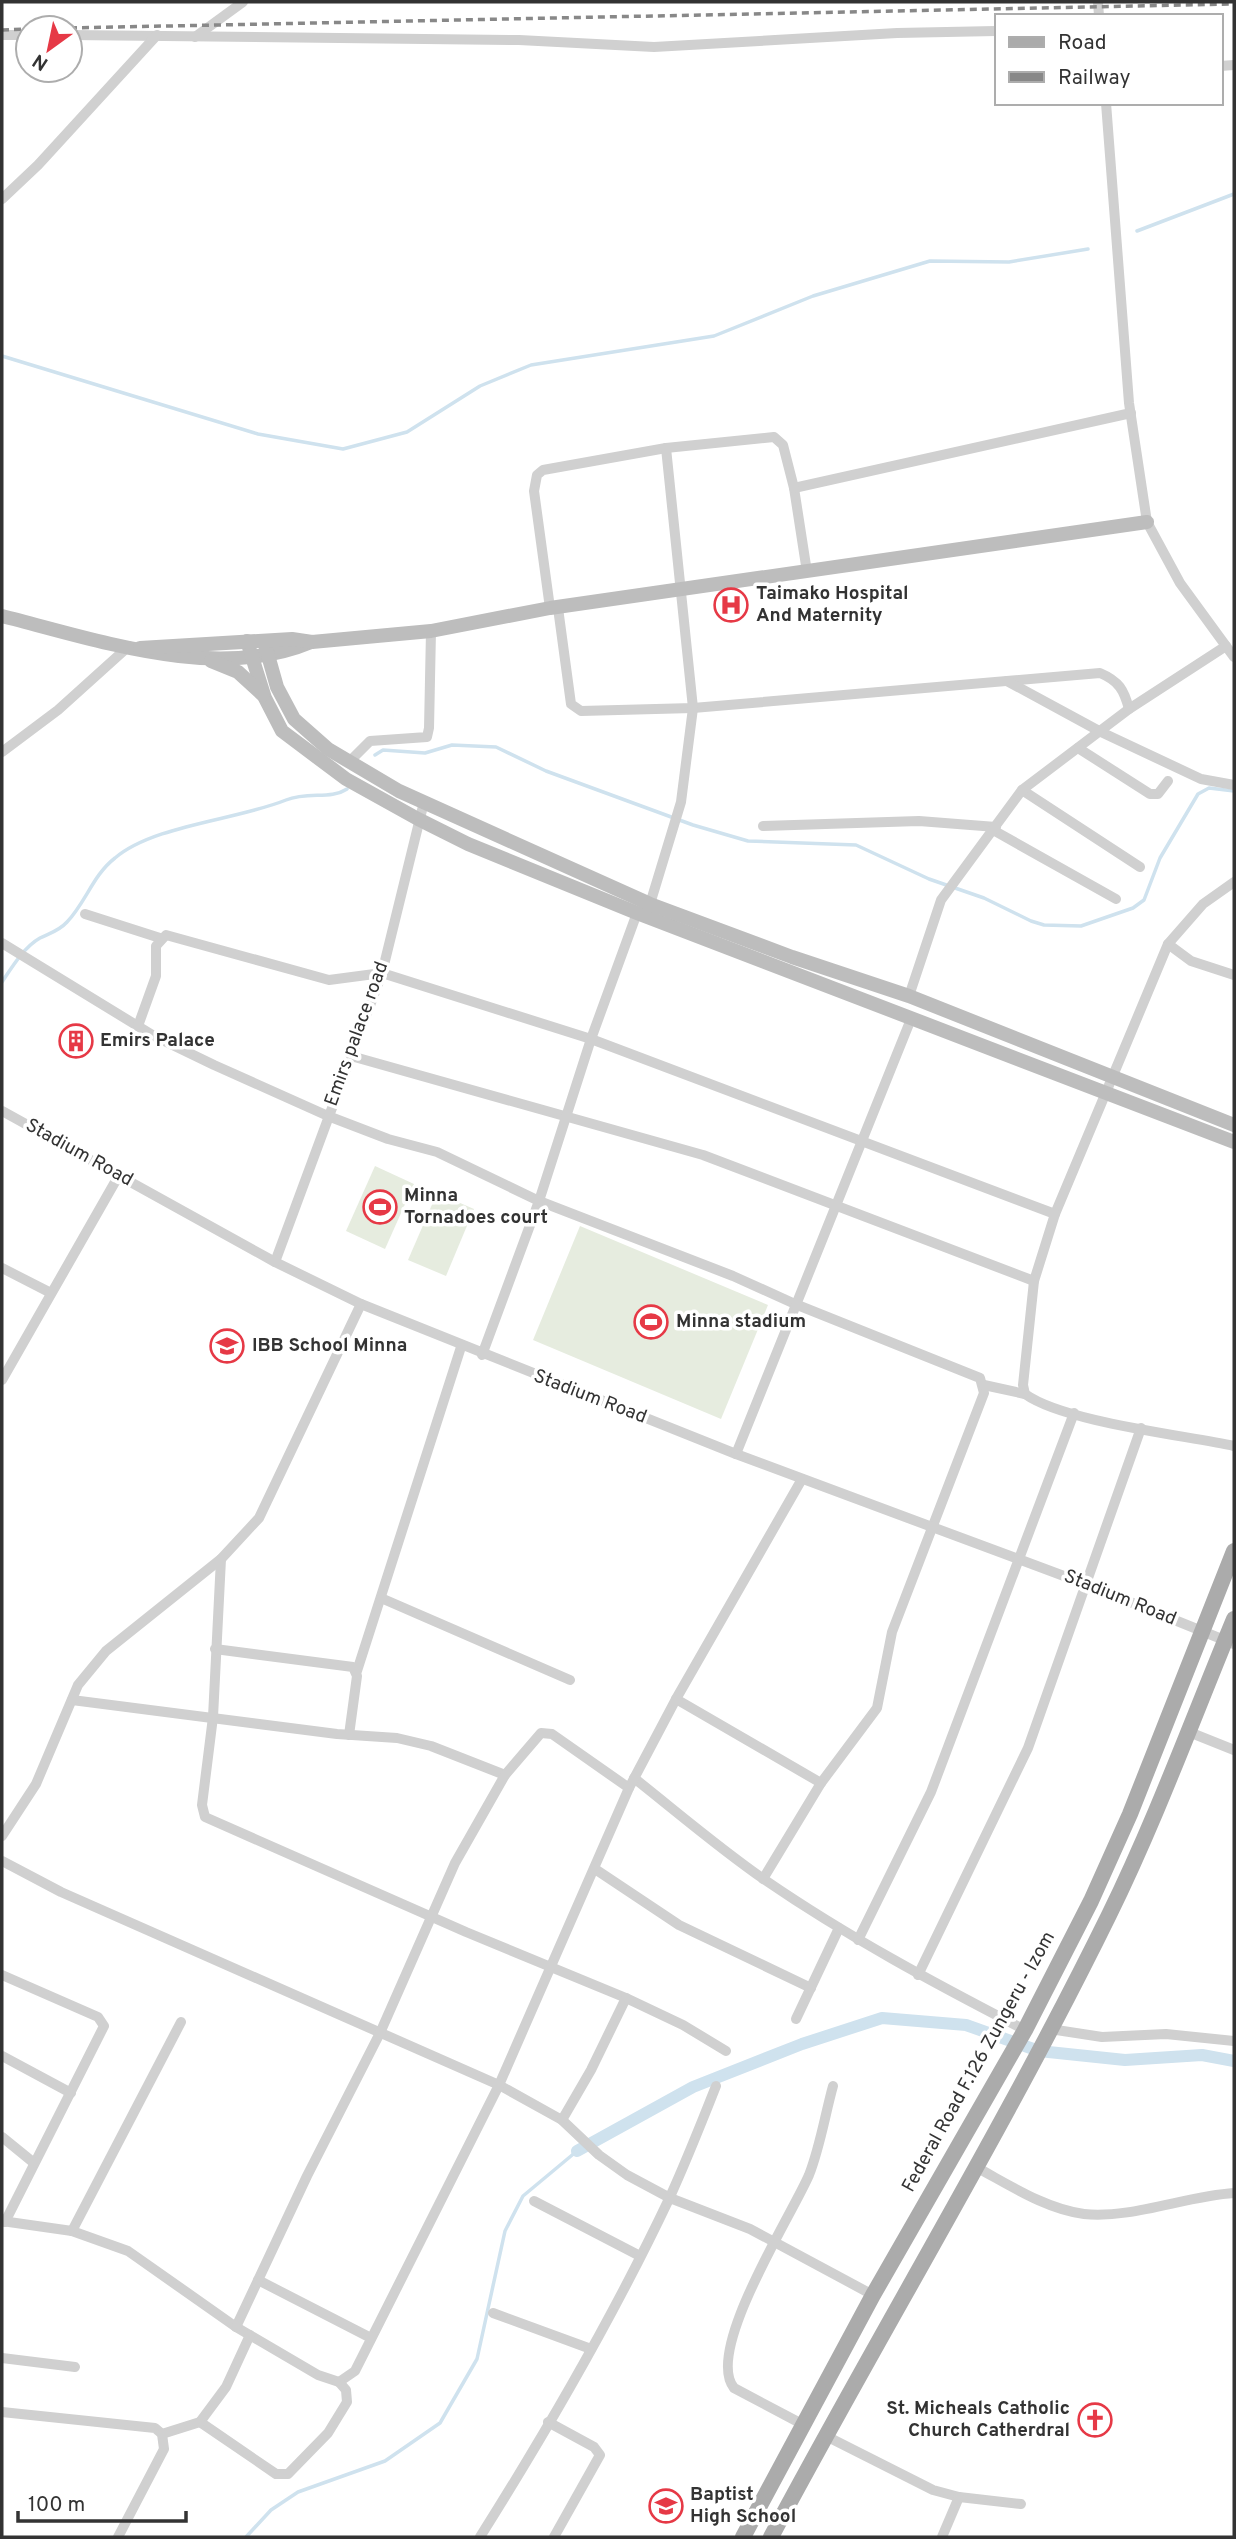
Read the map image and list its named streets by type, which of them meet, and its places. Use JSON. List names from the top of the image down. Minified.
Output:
{"streets":{"main road":["Federal Road F.126 Zungeru - Izom"],"street":["Emirs palace road","Stadium Road"]},"crossings":[["Emirs palace road","Stadium Road"],["Stadium Road","Federal Road F.126 Zungeru - Izom"]],"places":{"hospital":["Taimako Hospital And Maternity"],"building":["Emirs Palace"],"sports":["Minna Tornadoes court","Minna stadium"],"school or university":["IBB School Minna","Baptist High School"],"church":["St. Micheals Catholic Church Catherdral"]},"legend":["Road","Railway"],"scale_bar":"100 m","north":"bottom left"}
